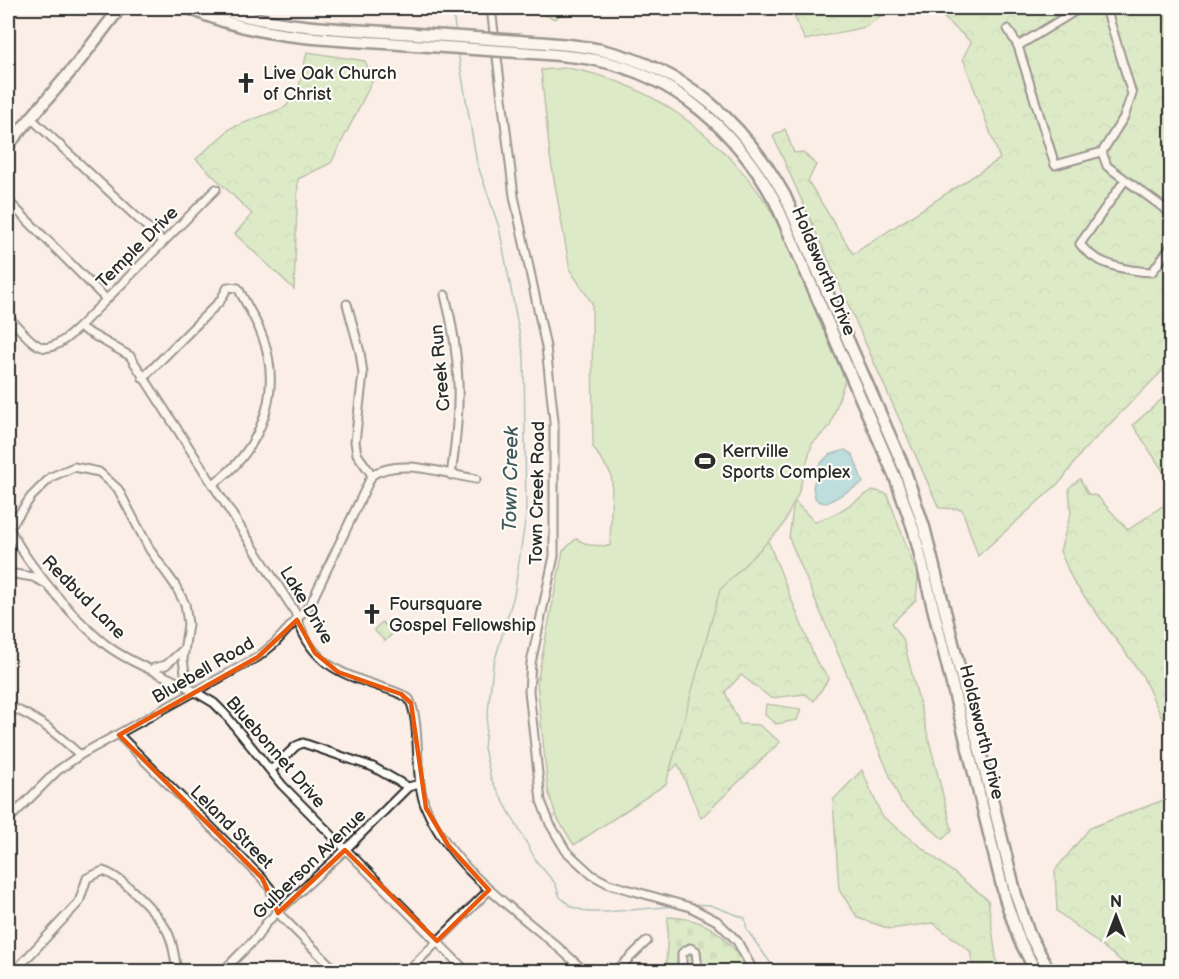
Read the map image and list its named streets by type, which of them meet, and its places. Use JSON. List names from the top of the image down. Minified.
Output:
{"streets":{"main road":["Holdsworth Drive"],"street":["Temple Drive","Creek Run","Town Creek Road","Redbud Lane","Lake Drive","Bluebell Road","Bluebonnet Drive","Leland Street","Gulberson Avenue"]},"crossings":[["Temple Drive","Lake Drive"],["Redbud Lane","Bluebonnet Drive"],["Lake Drive","Bluebell Road"],["Lake Drive","Gulberson Avenue"],["Bluebell Road","Bluebonnet Drive"],["Bluebell Road","Leland Street"],["Bluebonnet Drive","Gulberson Avenue"],["Leland Street","Gulberson Avenue"]],"water":["Town Creek"],"places":{"church":["Live Oak Church of Christ","Foursquare Gospel Fellowship"],"sports":["Kerrville Sports Complex"]},"north":"top"}
